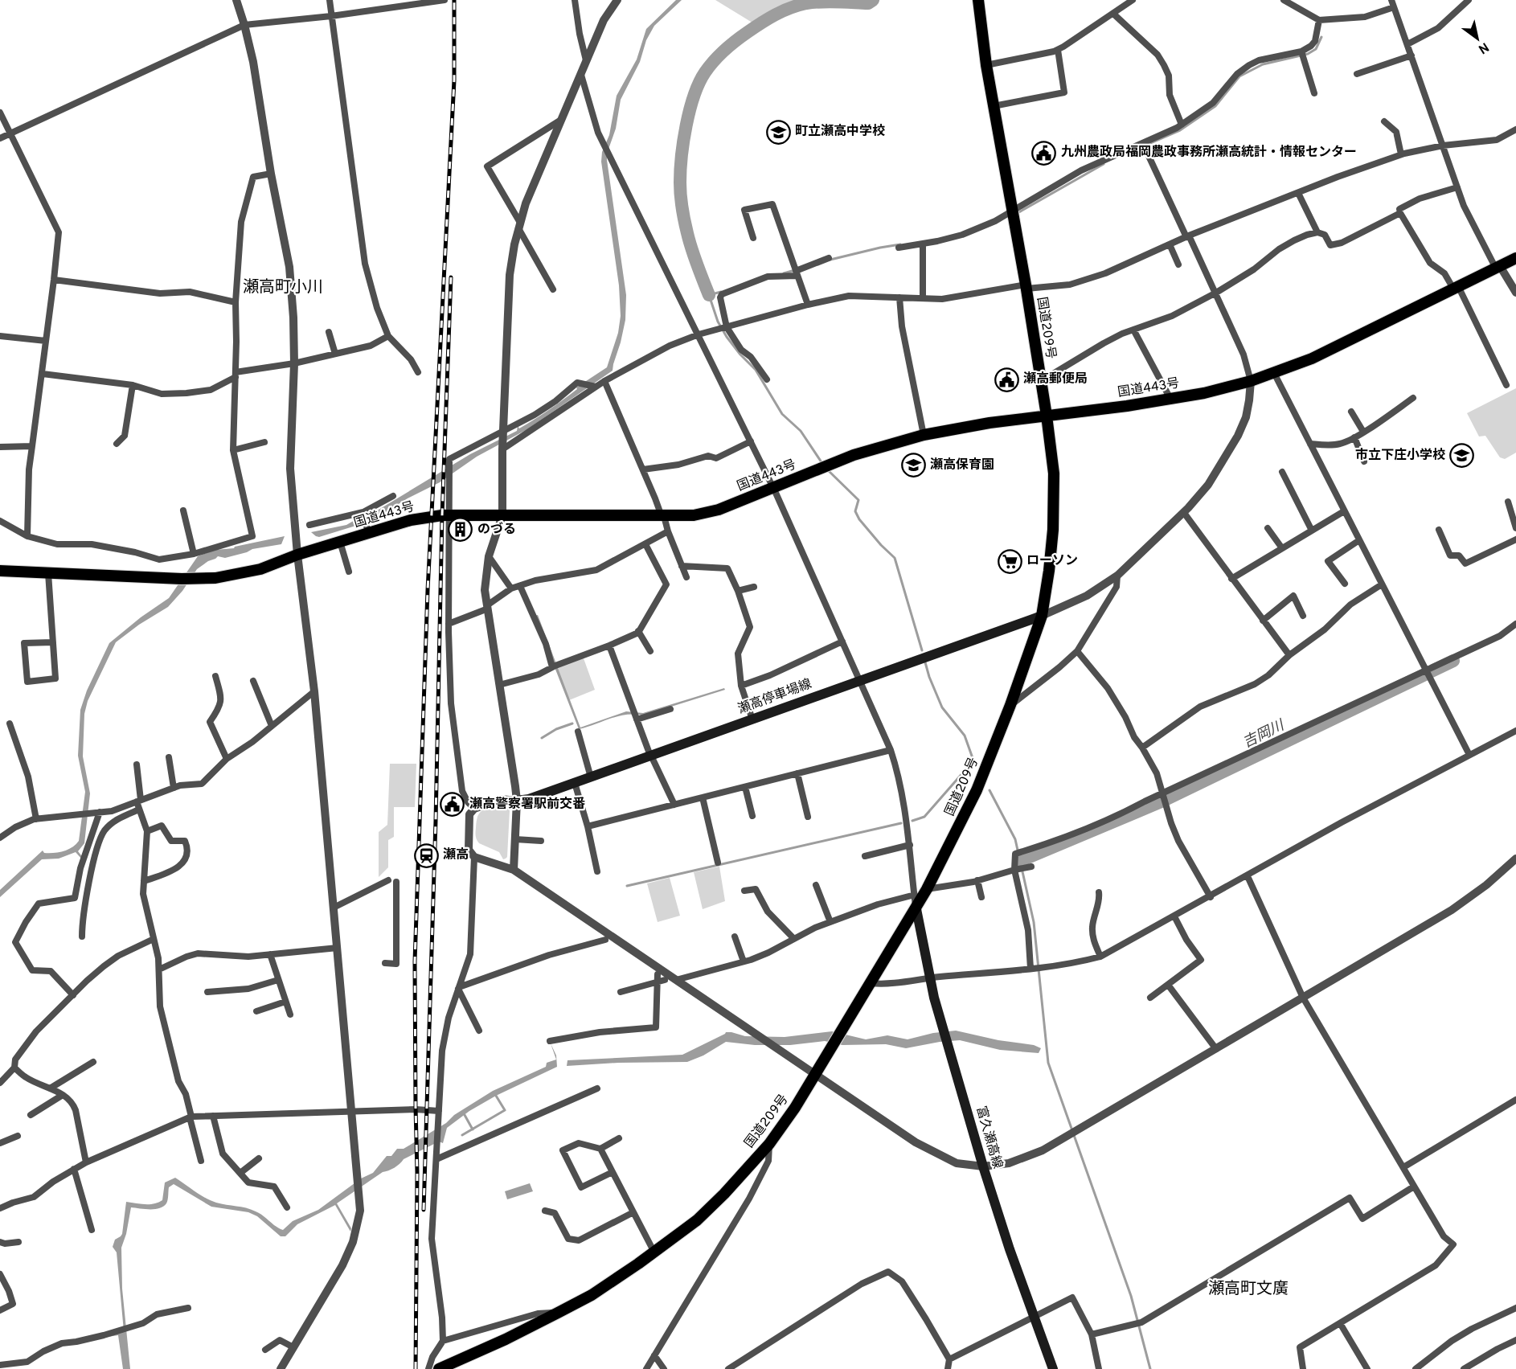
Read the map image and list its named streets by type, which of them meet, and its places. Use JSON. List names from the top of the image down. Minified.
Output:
{"streets":{"highway":["国道209号","国道443号"],"main road":["瀬高停車場線","富久瀬高線"]},"crossings":[["国道209号","国道443号"],["国道209号","瀬高停車場線"],["国道209号","富久瀬高線"]],"districts":["瀬高町小川","瀬高町文廣"],"water":["吉岡川"],"places":{"school or university":["町立瀬高中学校","市立下庄小学校","瀬高保育園"],"public building":["九州農政局福岡農政事務所瀬高統計・情報センター","瀬高郵便局","瀬高警察署駅前交番"],"building":["のづる"],"supermarket":["ローソン"],"station":["瀬高"]},"north":"bottom right"}
